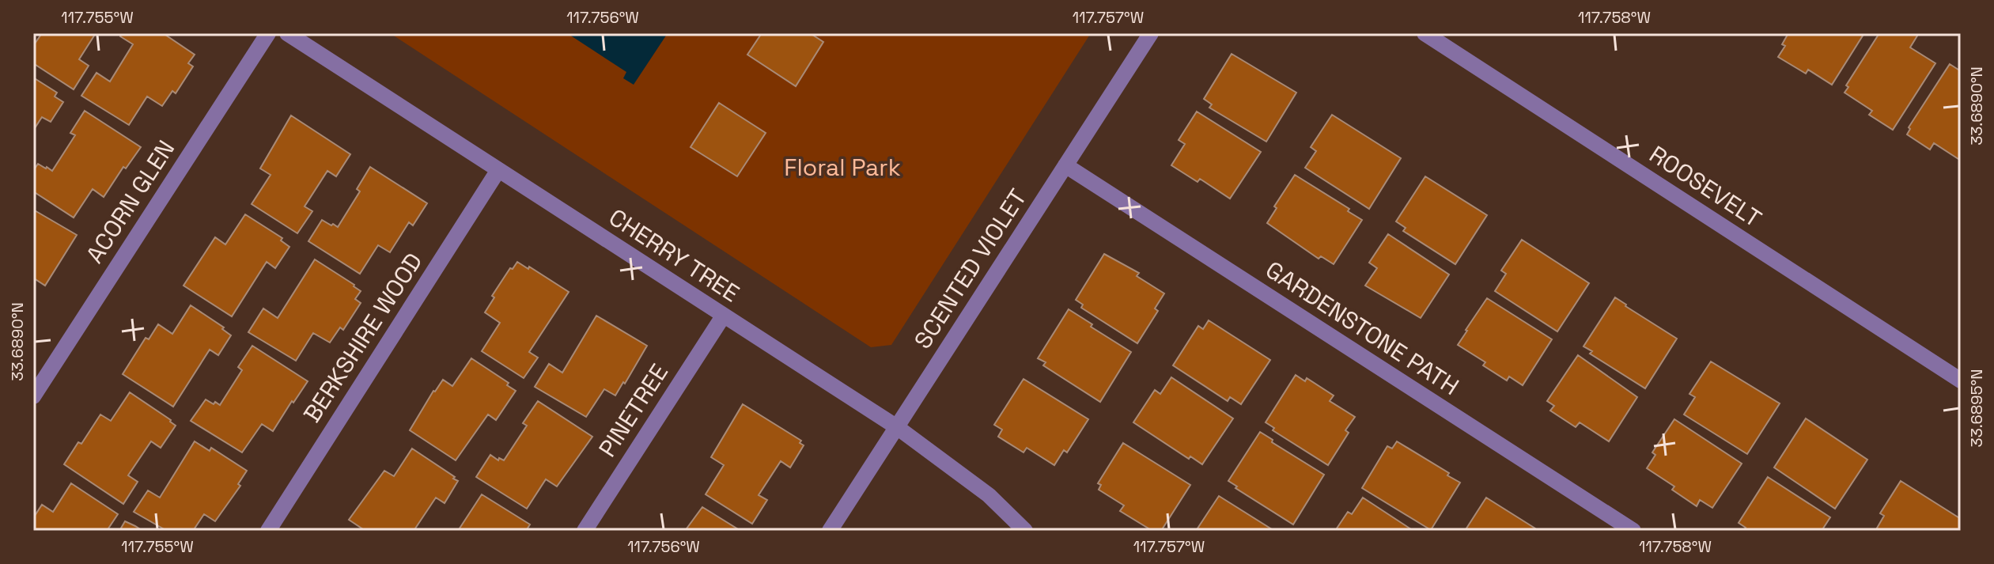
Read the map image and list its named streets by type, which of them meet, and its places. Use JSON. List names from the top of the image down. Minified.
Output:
{"streets":{"street":["ROOSEVELT","ACORN GLEN","CHERRY TREE","SCENTED VIOLET","GARDENSTONE PATH","BERKSHIRE WOOD","PINETREE"]},"crossings":[["CHERRY TREE","SCENTED VIOLET"],["CHERRY TREE","BERKSHIRE WOOD"],["CHERRY TREE","PINETREE"],["SCENTED VIOLET","GARDENSTONE PATH"]],"parks":["Floral Park"],"coordinates":["117.755°W","117.756°W","117.757°W","117.758°W","33.6890°N","33.6895°N"]}
